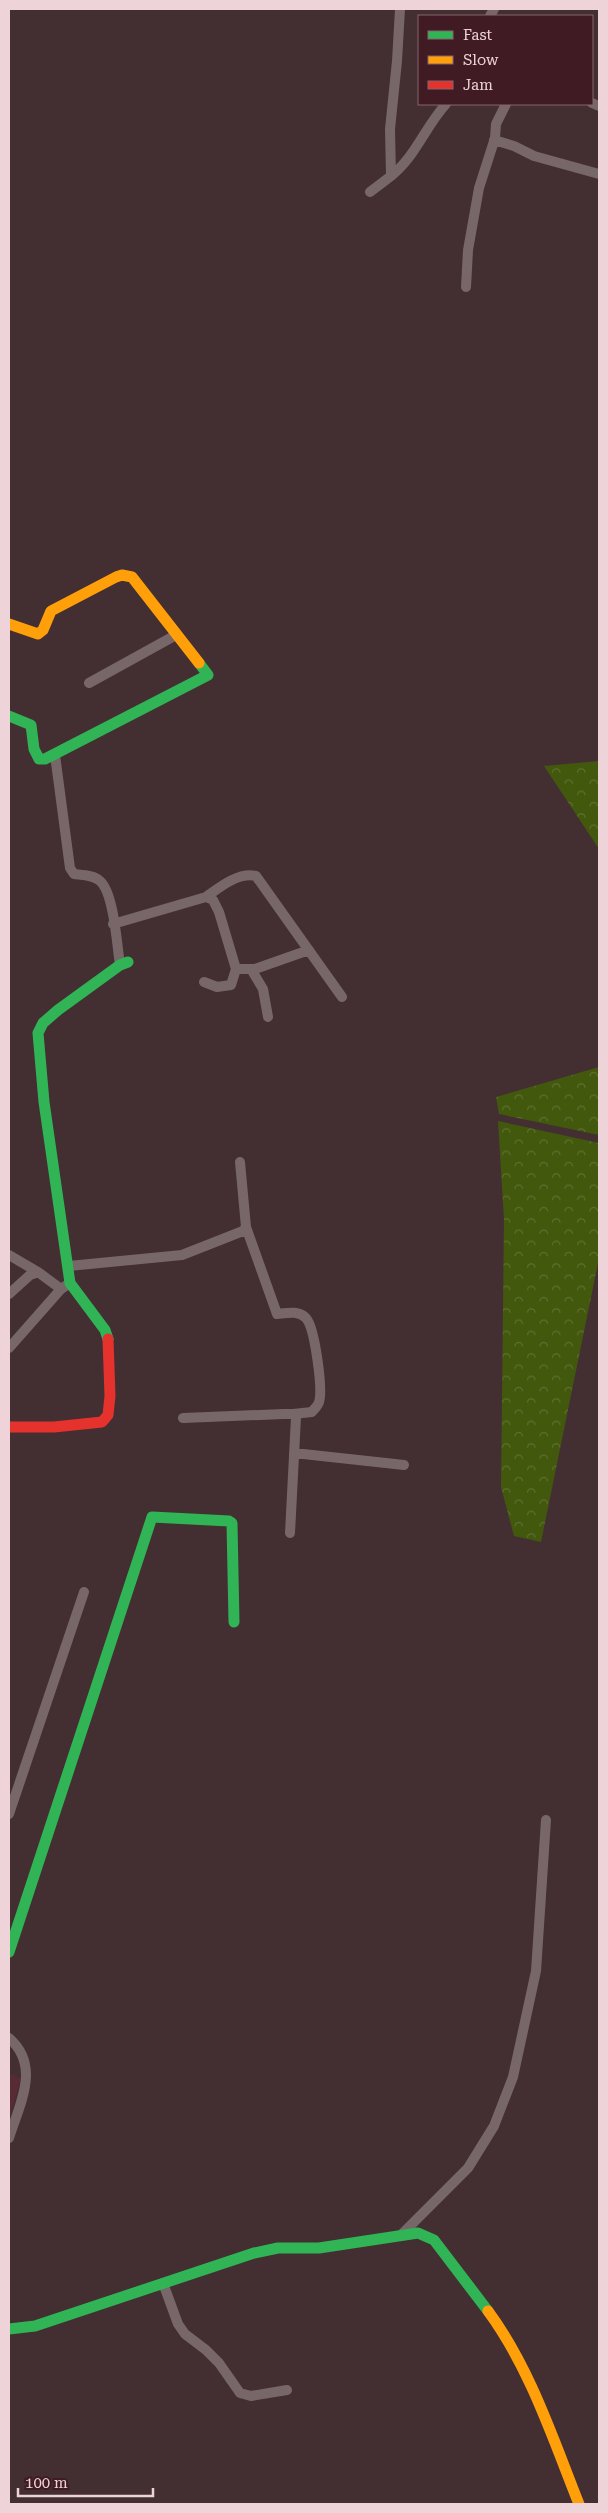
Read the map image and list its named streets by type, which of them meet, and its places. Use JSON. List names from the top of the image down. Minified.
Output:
{"legend":["Fast","Slow","Jam"],"scale_bar":"100 m"}
